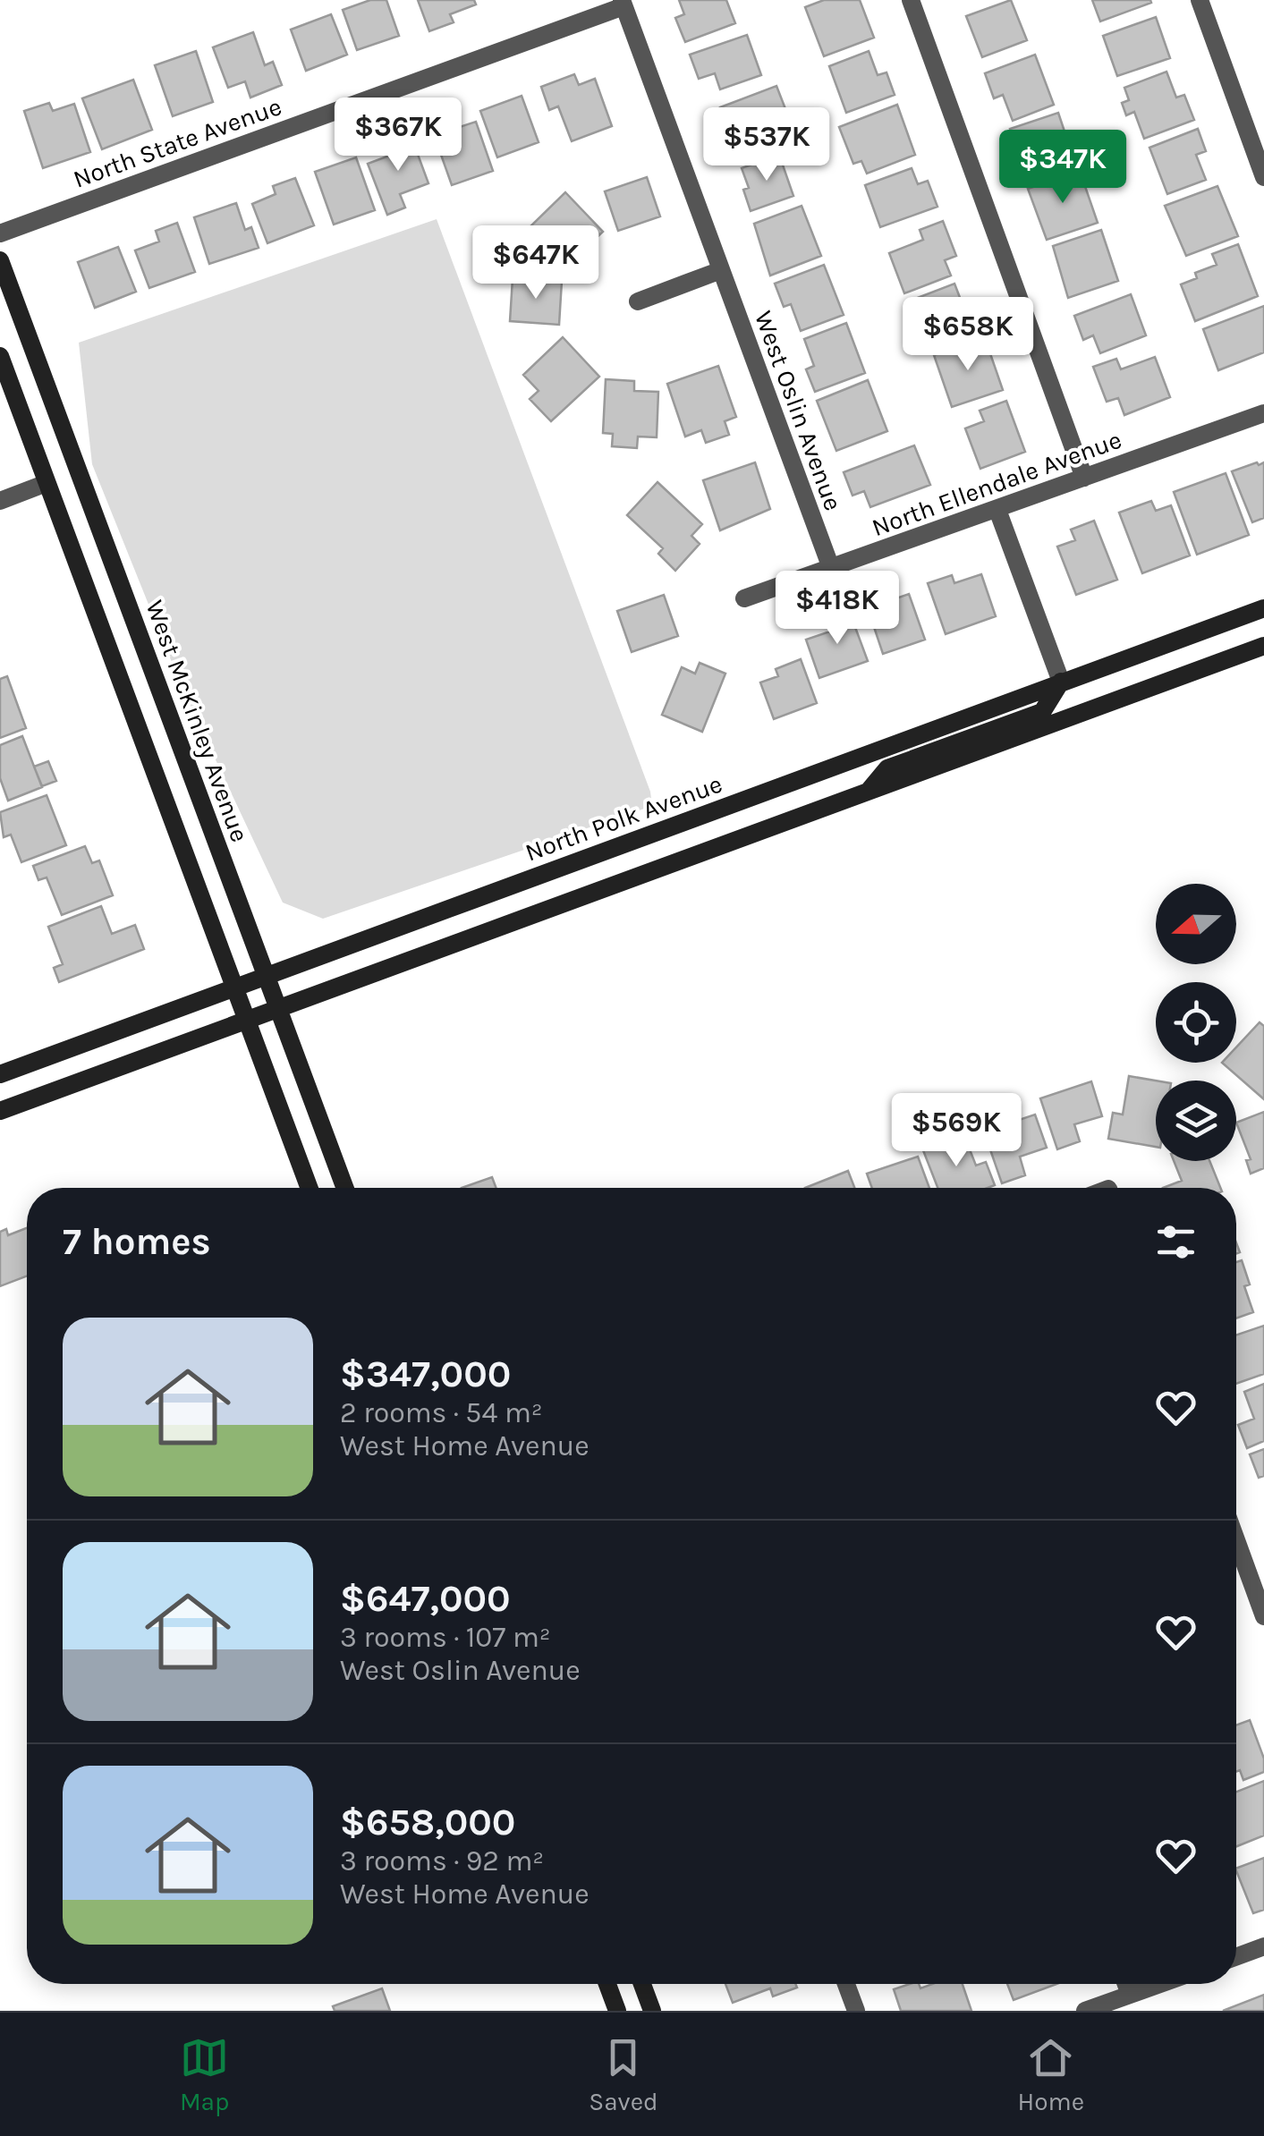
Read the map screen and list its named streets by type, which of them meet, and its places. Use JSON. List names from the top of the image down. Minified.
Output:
{"streets":{"main road":["West McKinley Avenue","North Polk Avenue"],"street":["North State Avenue","West Oslin Avenue","North Ellendale Avenue"]},"crossings":[["North State Avenue","West Oslin Avenue"],["West Oslin Avenue","North Ellendale Avenue"],["West McKinley Avenue","North Polk Avenue"]],"north":"left","page":{"price":["$367K","$537K","$347K","$647K","$658K","$418K","$569K"],"heading":"7 homes","list":[{"name":"$347,000","note":"2 rooms · 54 m² · West Home Avenue"},{"name":"$647,000","note":"3 rooms · 107 m² · West Oslin Avenue"},{"name":"$658,000","note":"3 rooms · 92 m² · West Home Avenue"}],"tabs":["Map","Saved","Home"]}}
